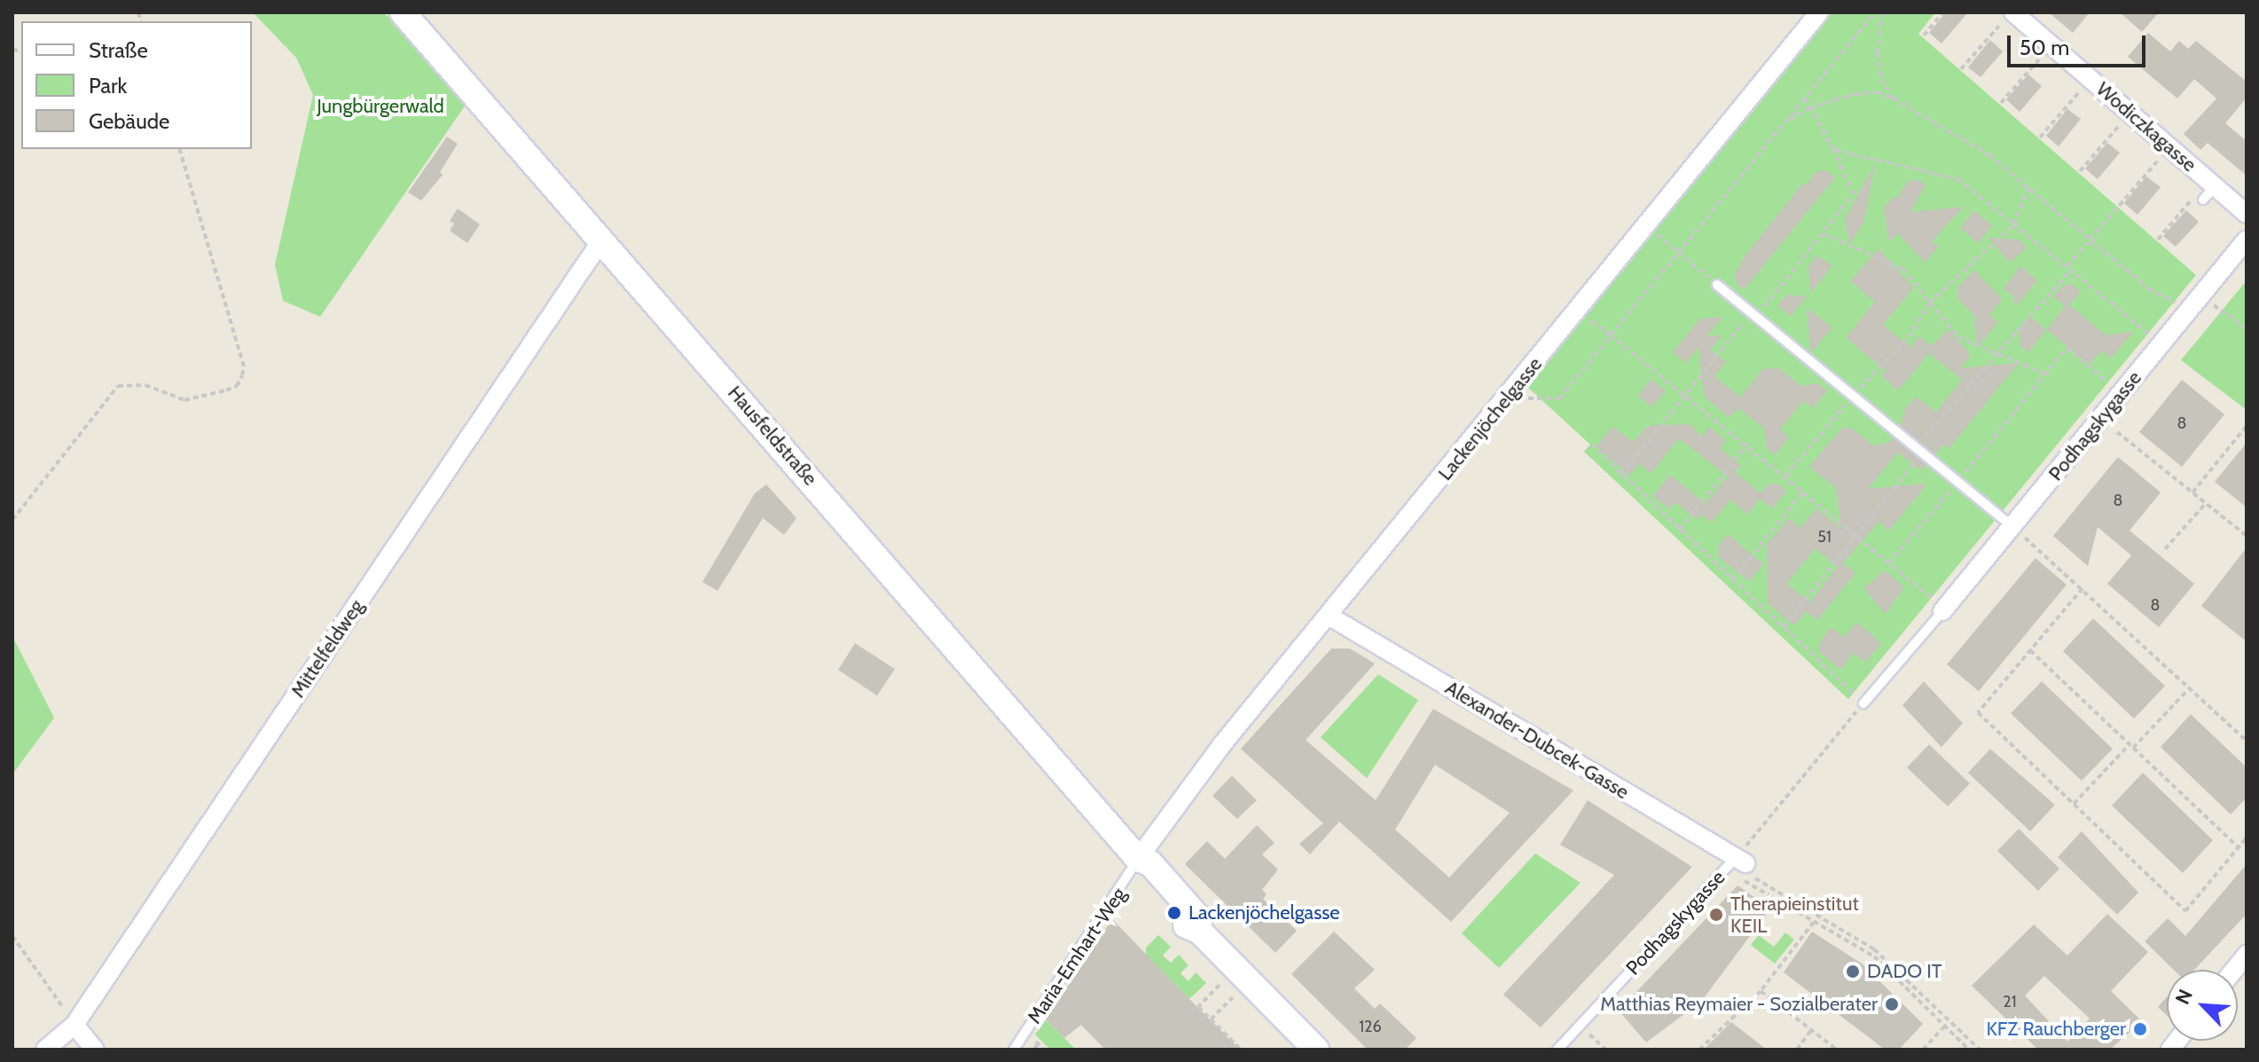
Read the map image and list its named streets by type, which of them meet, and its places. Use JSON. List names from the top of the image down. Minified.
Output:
{"streets":{"street":["Wodiczkagasse","Lackenjöchelgasse","Podhagskygasse","Hausfeldstraße","Mittelfeldweg","Alexander-Dubcek-Gasse"],"lane":["Maria-Emhart-Weg"]},"crossings":[["Lackenjöchelgasse","Hausfeldstraße"],["Lackenjöchelgasse","Alexander-Dubcek-Gasse"],["Lackenjöchelgasse","Maria-Emhart-Weg"],["Podhagskygasse","Alexander-Dubcek-Gasse"],["Hausfeldstraße","Mittelfeldweg"],["Hausfeldstraße","Maria-Emhart-Weg"]],"parks":["Jungbürgerwald"],"places":["Lackenjöchelgasse","Therapieinstitut KEIL","DADO IT","Matthias Reymaier - Sozialberater","KFZ Rauchberger"],"house_numbers":["8","8","51","8","21","126"],"legend":["Straße","Park","Gebäude"],"scale_bar":"50 m","north":"top left"}
